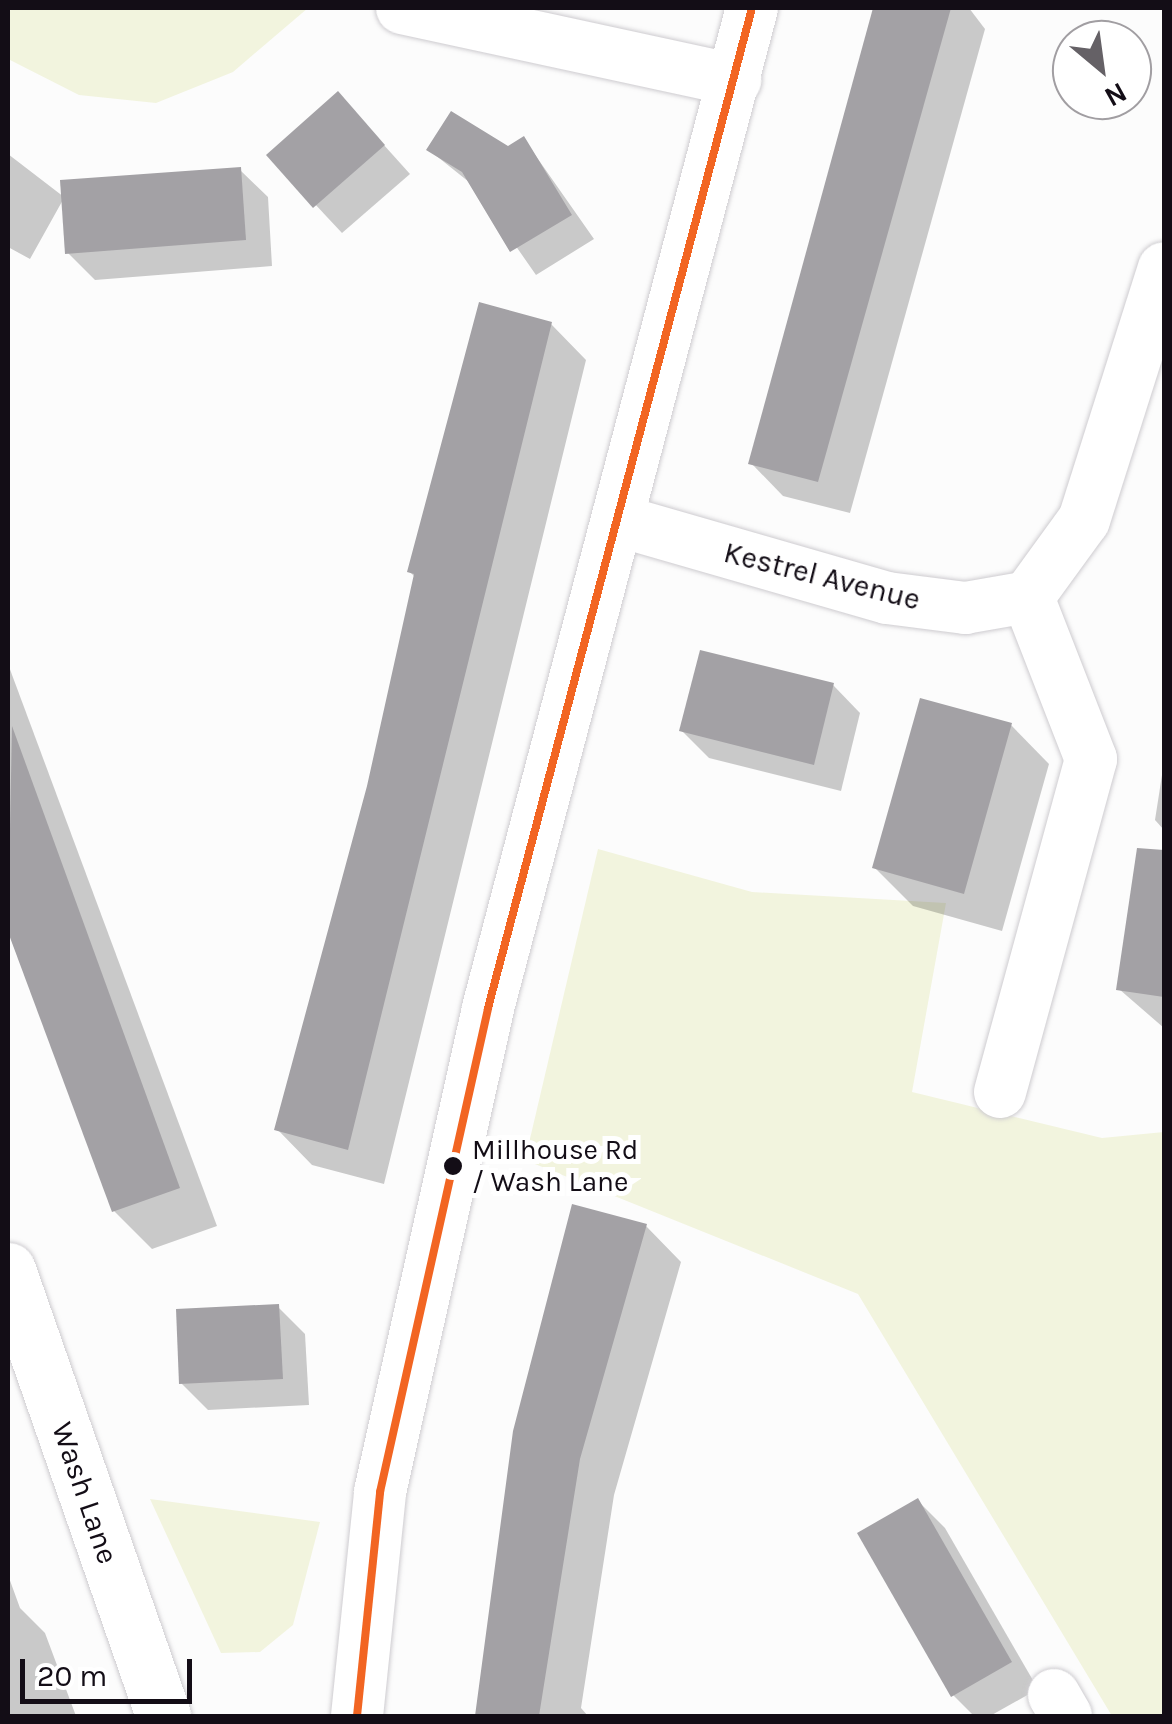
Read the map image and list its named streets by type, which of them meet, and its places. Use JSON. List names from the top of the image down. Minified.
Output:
{"streets":{"street":["Kestrel Avenue","Wash Lane"]},"places":["Millhouse Rd / Wash Lane"],"scale_bar":"20 m","north":"bottom right"}
